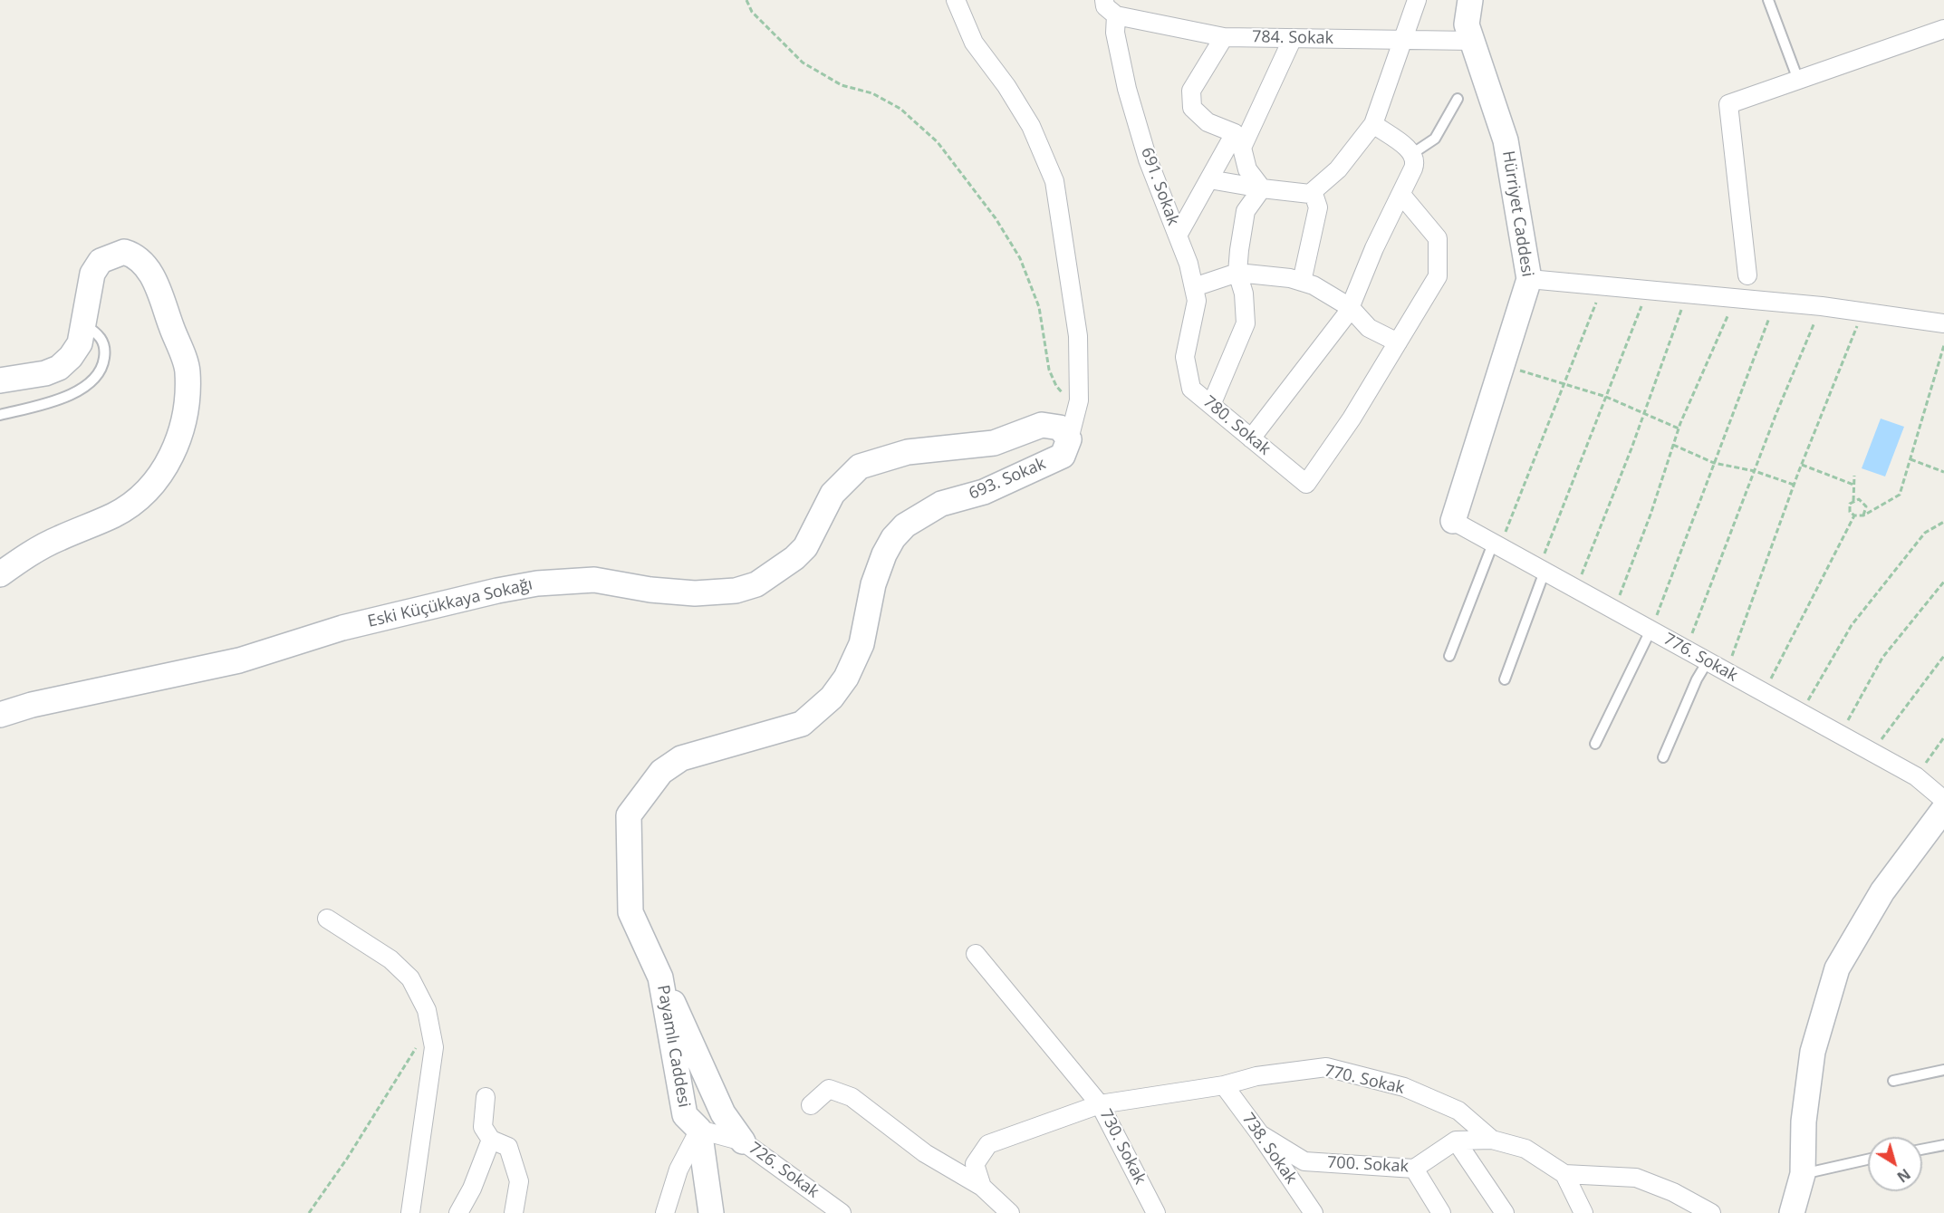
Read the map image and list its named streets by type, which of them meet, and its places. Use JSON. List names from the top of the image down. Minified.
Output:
{"streets":{"street":["784. Sokak","691. Sokak","Hürriyet Caddesi","780. Sokak","693. Sokak","Eski Küçükkaya Sokağı","776. Sokak","Payamlı Caddesi","770. Sokak","730. Sokak","738. Sokak","700. Sokak","726. Sokak"]},"crossings":[["784. Sokak","691. Sokak"],["784. Sokak","Hürriyet Caddesi"],["691. Sokak","780. Sokak"],["Hürriyet Caddesi","776. Sokak"],["693. Sokak","Eski Küçükkaya Sokağı"],["693. Sokak","Payamlı Caddesi"],["Payamlı Caddesi","726. Sokak"],["770. Sokak","730. Sokak"],["770. Sokak","738. Sokak"],["730. Sokak","738. Sokak"],["738. Sokak","700. Sokak"]],"north":"bottom right"}
